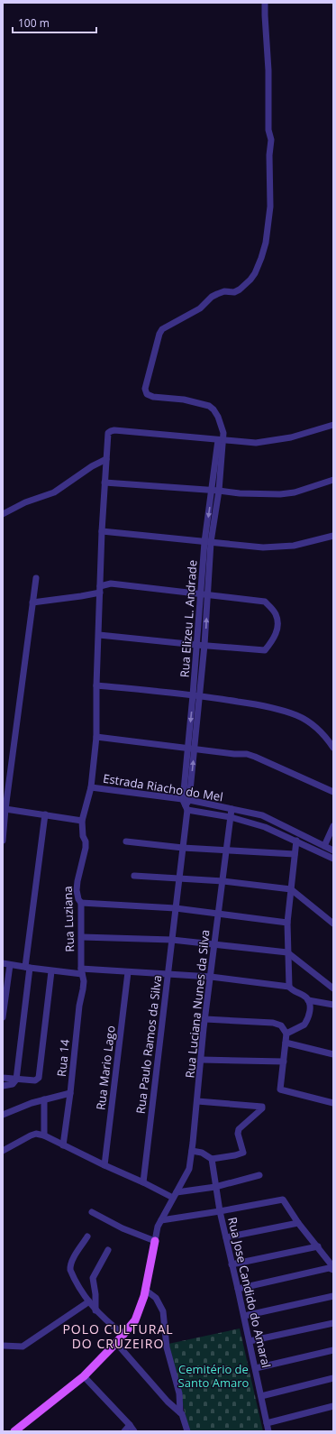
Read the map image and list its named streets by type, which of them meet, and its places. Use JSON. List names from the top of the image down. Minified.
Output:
{"streets":{"street":["Rua Elizeu L. Andrade","Estrada Riacho do Mel","Rua Luziana","Rua Luciana Nunes da Silva","Rua Paulo Ramos da Silva","Rua 14","Rua Mario Lago","Rua Jose Candido do Amaral"]},"crossings":[["Rua Elizeu L. Andrade","Estrada Riacho do Mel"],["Rua Elizeu L. Andrade","Rua Paulo Ramos da Silva"],["Estrada Riacho do Mel","Rua Luciana Nunes da Silva"],["Estrada Riacho do Mel","Rua Paulo Ramos da Silva"],["Rua Luziana","Rua 14"]],"districts":["POLO CULTURAL DO CRUZEIRO"],"parks":["Cemitério de Santo Amaro"],"scale_bar":"100 m"}
